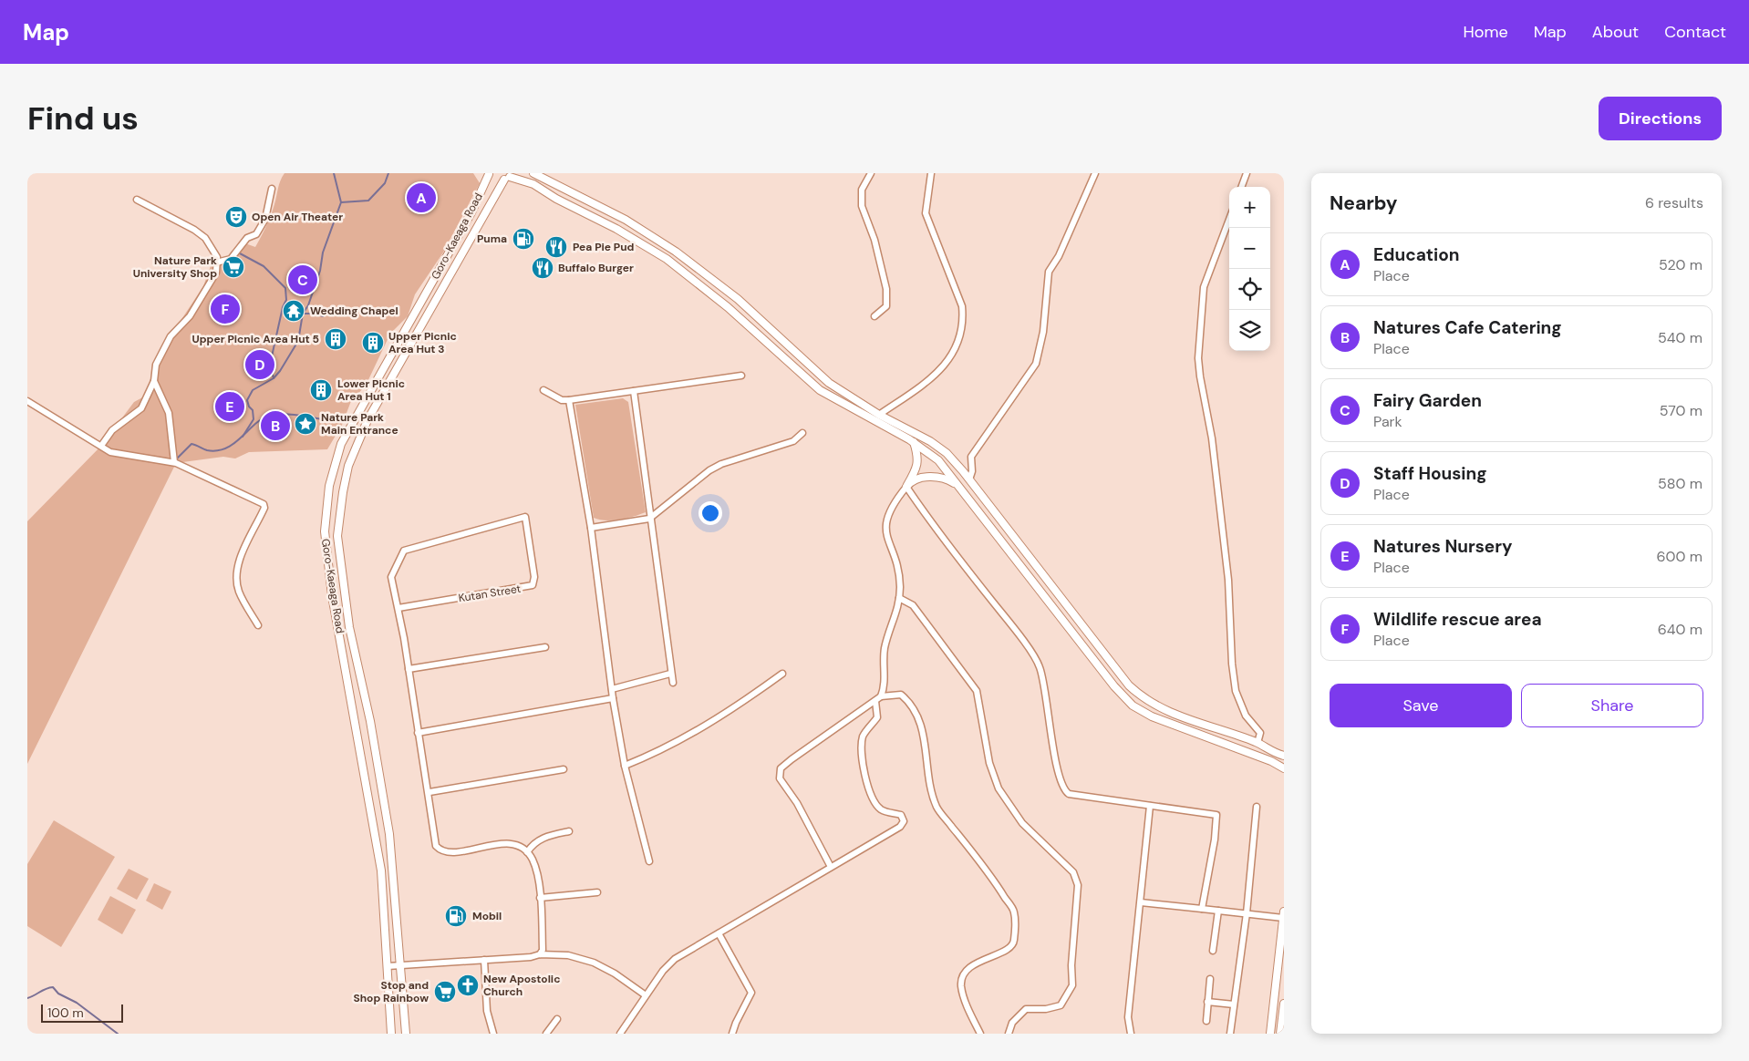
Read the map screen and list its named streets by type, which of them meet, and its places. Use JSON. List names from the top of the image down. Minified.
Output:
{"streets":{"main road":["Goro-Kaeaga Road"],"street":["Kutan Street"]},"places":{"theatre":["Open Air Theater"],"fuel station":["Puma","Mobil"],"restaurant":["Pea Pie Pud","Buffalo Burger"],"supermarket":["Nature Park University Shop","Stop and Shop Rainbow"],"temple":["Wedding Chapel"],"building":["Upper Picnic Area Hut 5","Upper Picnic Area Hut 3","Lower Picnic Area Hut 1"],"place":["Nature Park Main Entrance"],"church":["New Apostolic Church"]},"scale_bar":"100 m","page":{"header":"Map","nav":["Home","Map","About","Contact"],"buttons":["Directions",["Save","Share"]],"title":"Find us","heading":["Nearby","6 results"],"pins":["A","C","F","D","E","B"],"map_buttons":["+","−"],"list":[{"mark":"A","name":"Education","note":"Place","value":"520 m"},{"mark":"B","name":"Natures Cafe Catering","note":"Place","value":"540 m"},{"mark":"C","name":"Fairy Garden","note":"Park","value":"570 m"},{"mark":"D","name":"Staff Housing","note":"Place","value":"580 m"},{"mark":"E","name":"Natures Nursery","note":"Place","value":"600 m"},{"mark":"F","name":"Wildlife rescue area","note":"Place","value":"640 m"}],"scale":"100 m"}}
